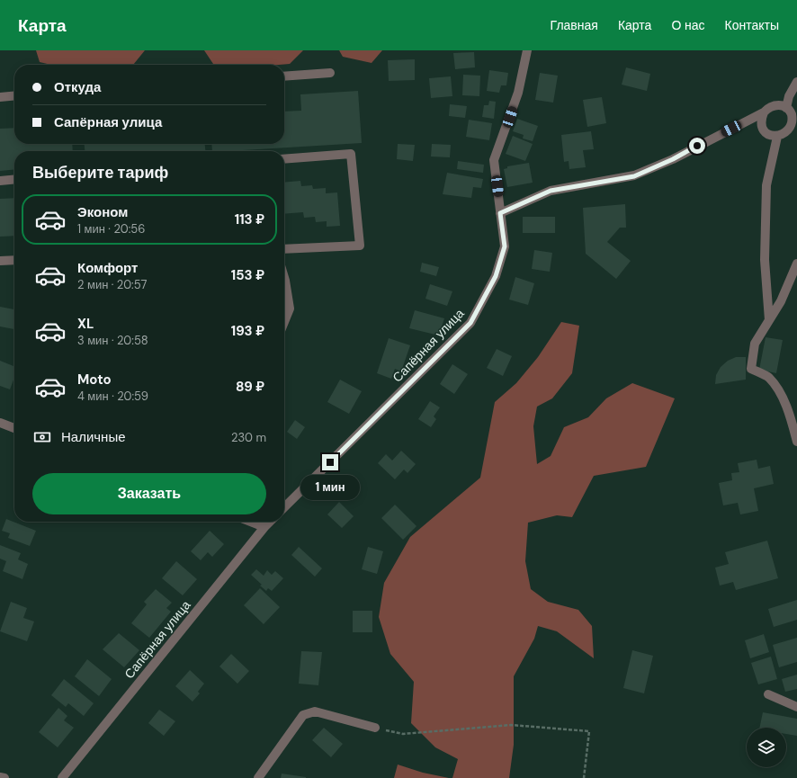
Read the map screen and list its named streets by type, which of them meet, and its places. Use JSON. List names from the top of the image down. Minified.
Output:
{"streets":{"street":["Сапёрная улица"]},"page":{"header":"Карта","nav":["Главная","Карта","О нас","Контакты"],"banner":["Откуда","Сапёрная улица"],"heading":"Выберите тариф","list":[{"name":"Эконом","note":"1 мин · 20:56","value":"113 ₽"},{"name":"Комфорт","note":"2 мин · 20:57","value":"153 ₽"},{"name":"XL","note":"3 мин · 20:58","value":"193 ₽"},{"name":"Moto","note":"4 мин · 20:59","value":"89 ₽"}],"pay":["Наличные","230 m"],"buttons":"Заказать","bubble":"1 мин"}}
